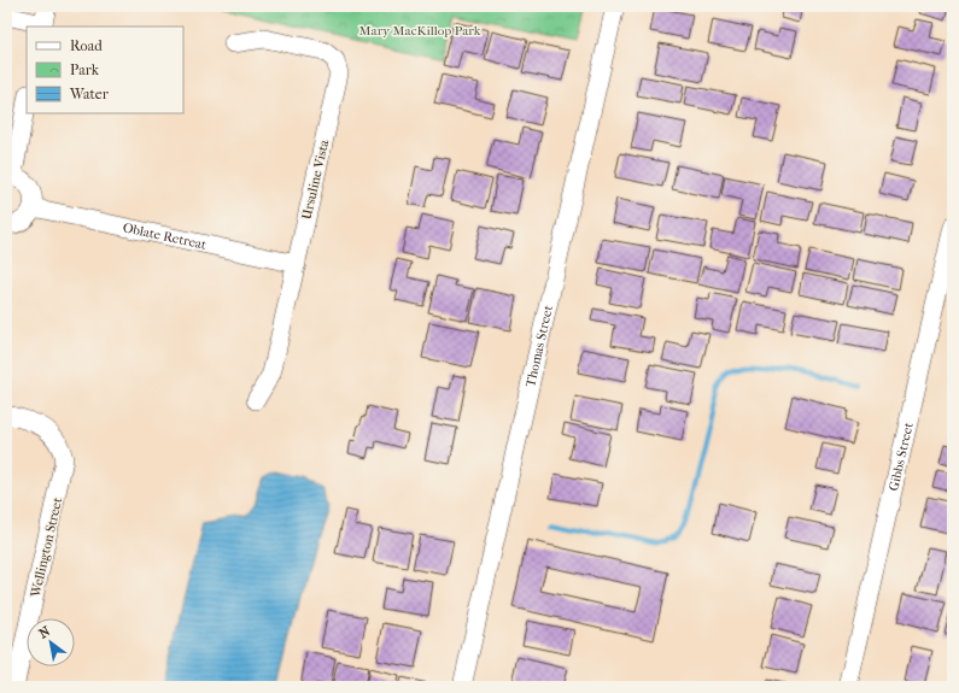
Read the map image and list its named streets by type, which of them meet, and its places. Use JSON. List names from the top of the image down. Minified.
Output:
{"streets":{"street":["Ursuline Vista","Oblate Retreat","Thomas Street","Gibbs Street","Wellington Street"]},"crossings":[["Ursuline Vista","Oblate Retreat"]],"parks":["Mary MacKillop Park"],"legend":["Road","Park","Water"],"north":"top left"}
